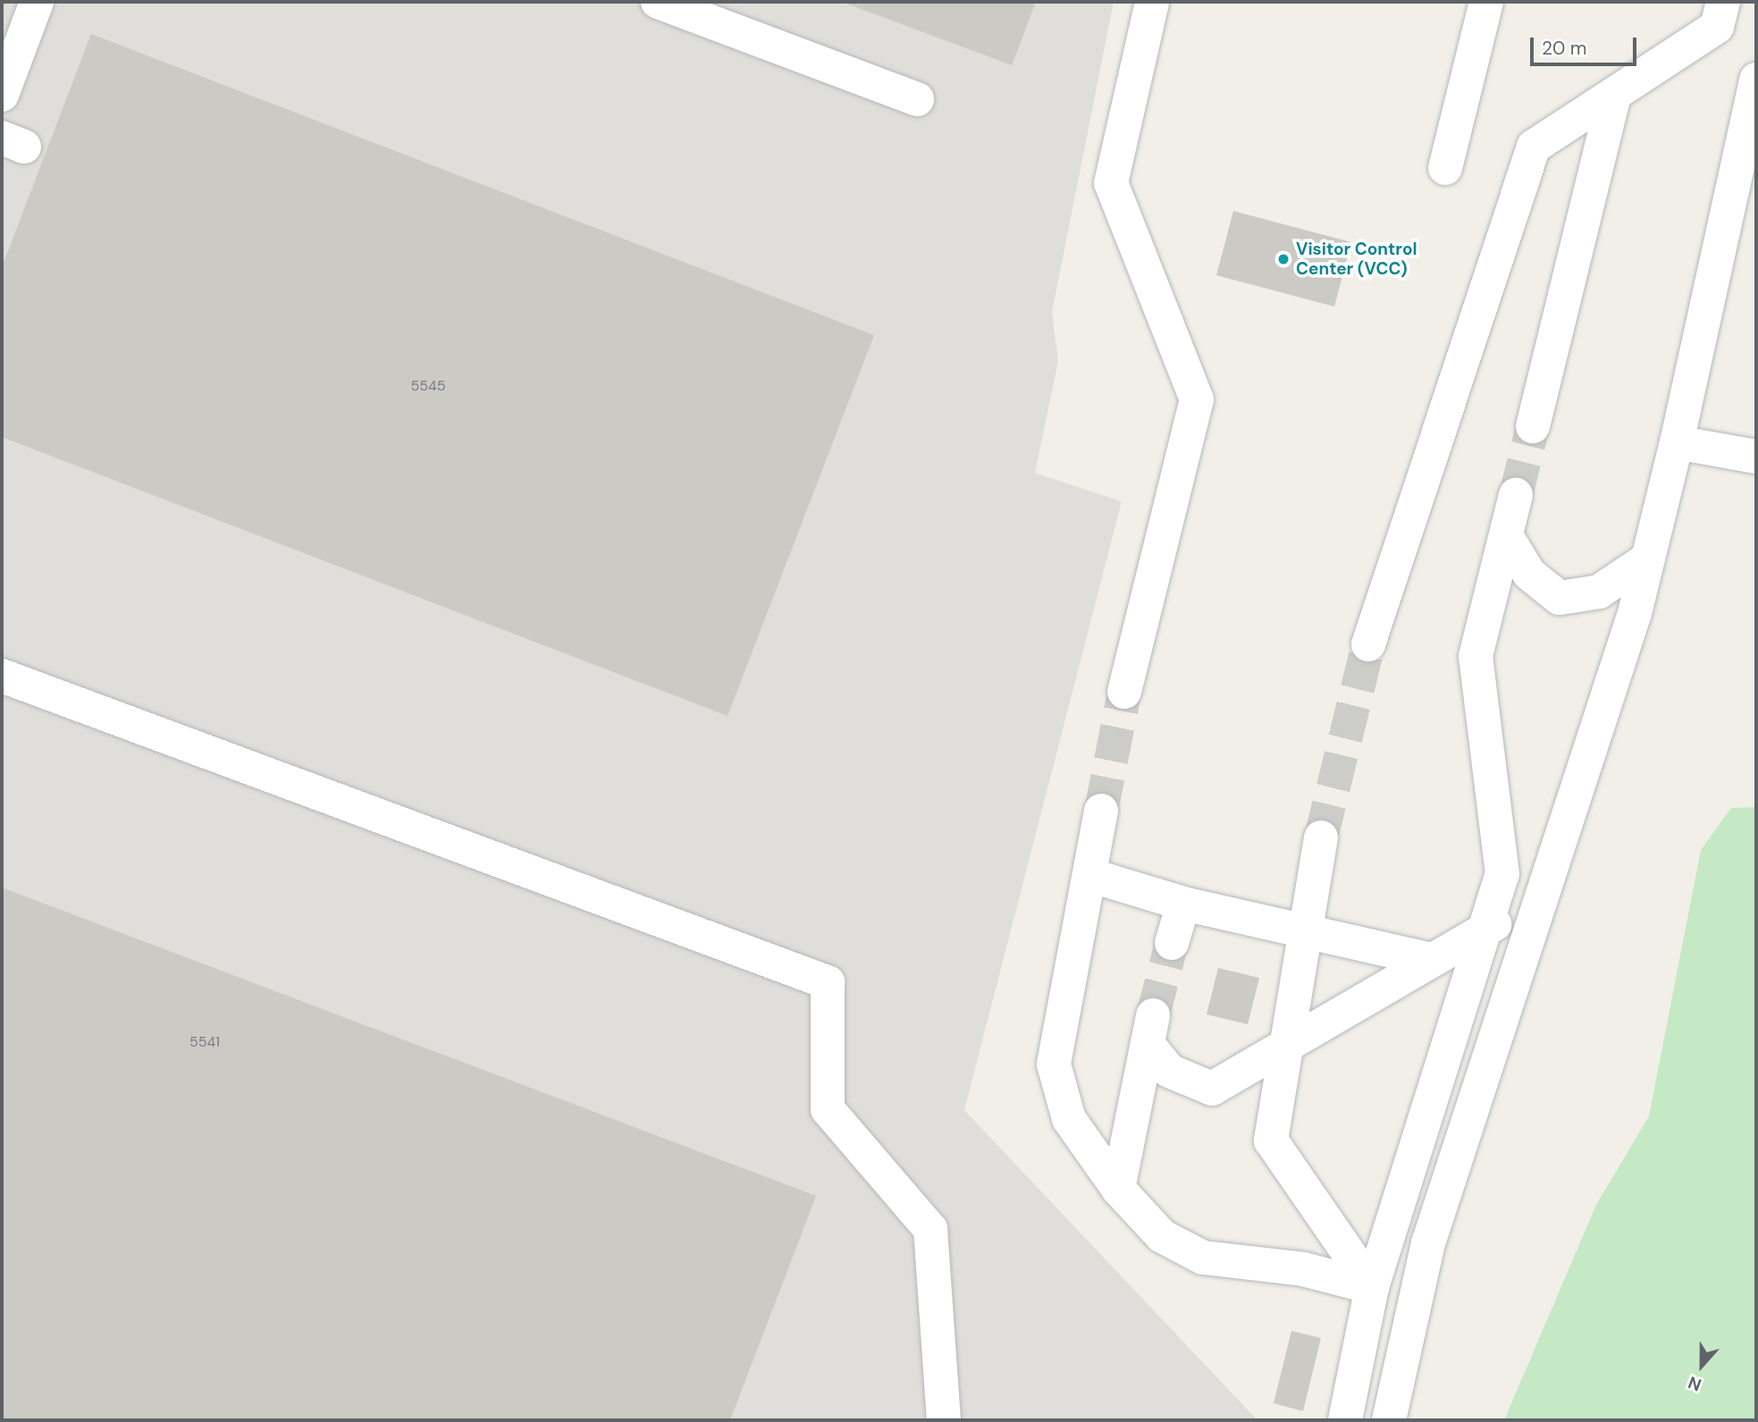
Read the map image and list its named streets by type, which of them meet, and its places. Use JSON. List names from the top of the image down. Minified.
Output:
{"places":["Visitor Control Center (VCC)"],"house_numbers":["5545","5541"],"scale_bar":"20 m","north":"bottom"}
